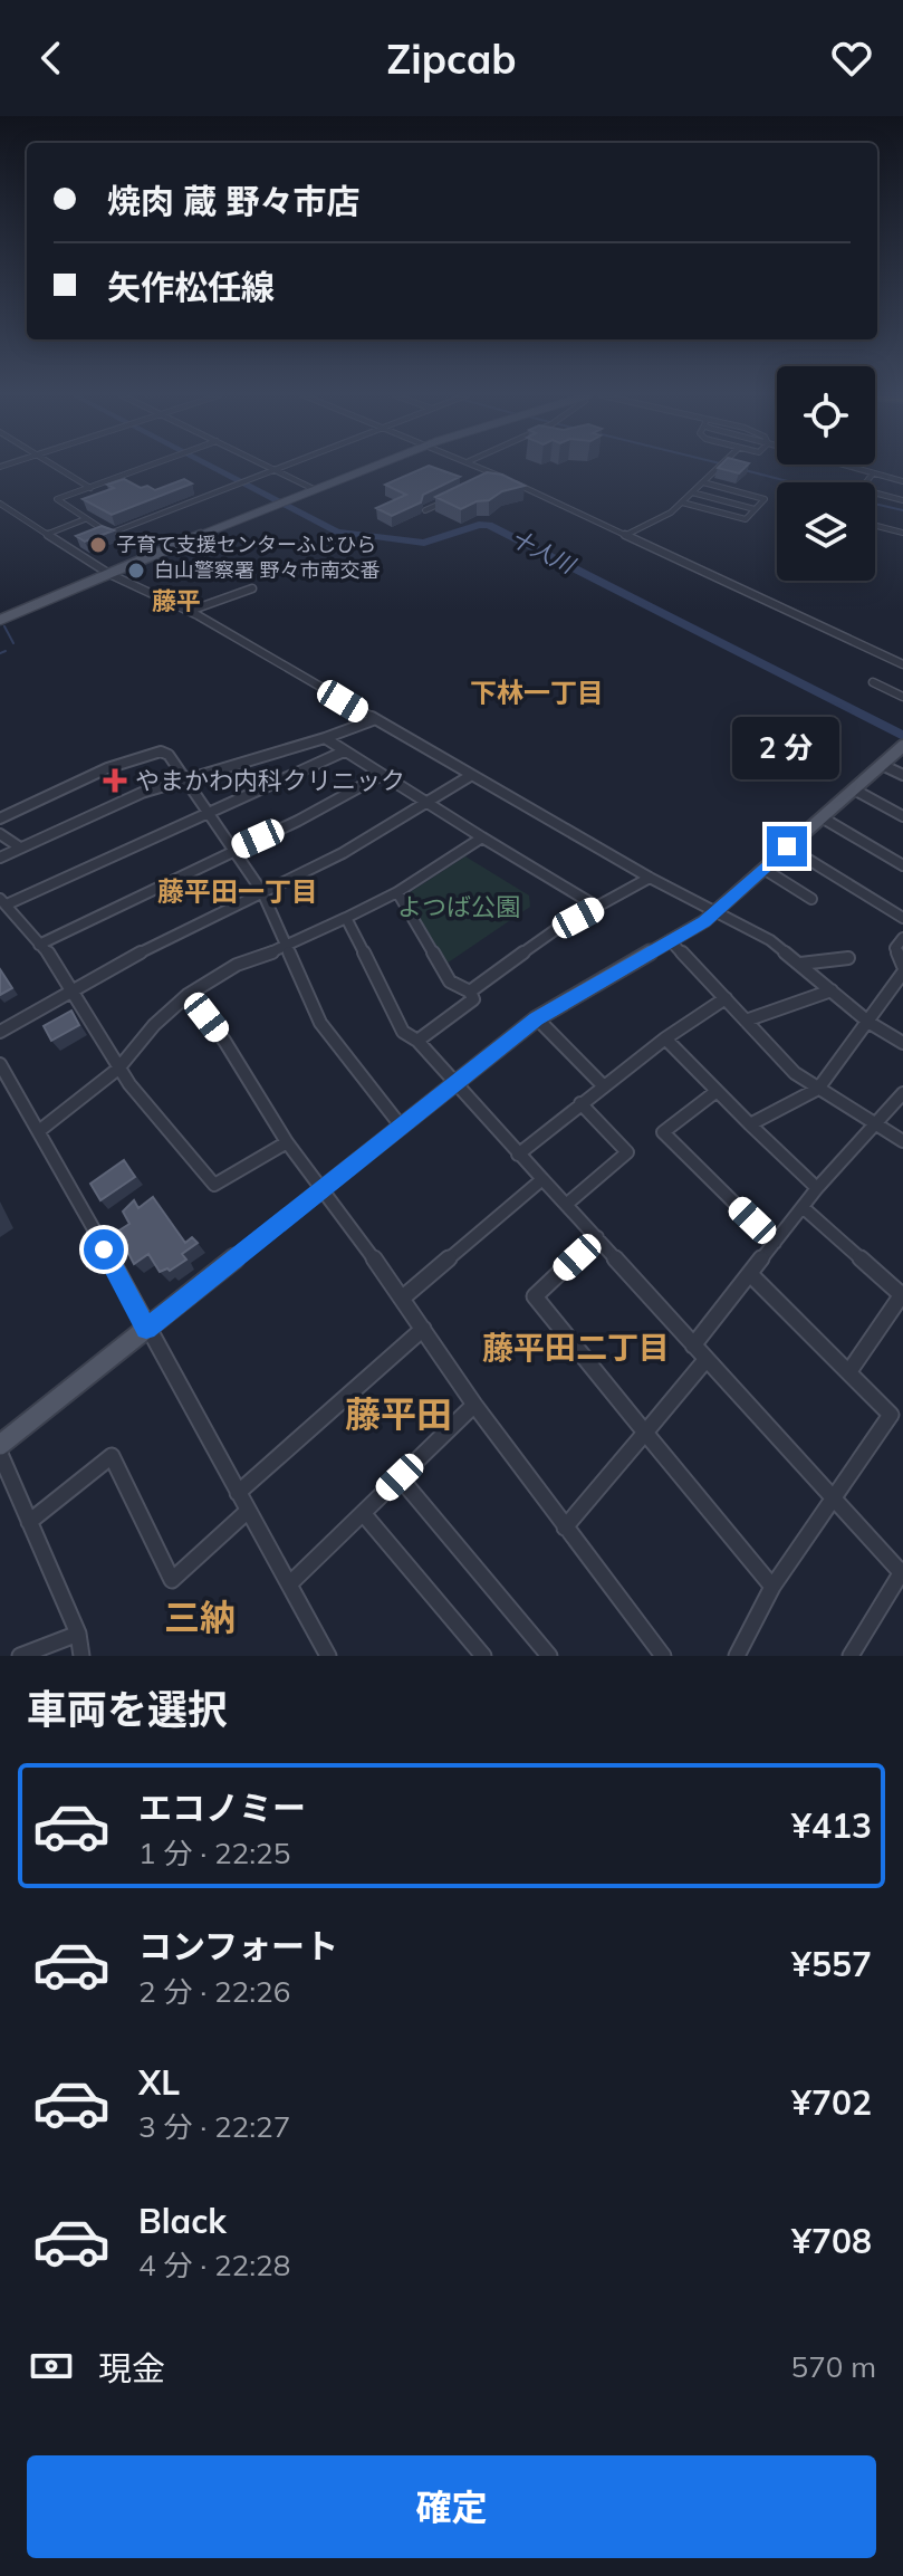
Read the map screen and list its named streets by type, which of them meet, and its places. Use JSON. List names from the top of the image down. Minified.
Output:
{"districts":["藤平","下林一丁目","藤平田一丁目","藤平田二丁目","藤平田","三納"],"water":["十人川"],"parks":["よつば公園"],"places":{"other":["子育て支援センターふじひら","白山警察署 野々市南交番"],"health":["やまかわ内科クリニック"]},"page":{"header":"Zipcab","banner":["焼肉 蔵 野々市店","矢作松任線"],"bubble":"2 分","heading":"車両を選択","list":[{"name":"エコノミー","note":"1 分 · 22:25","value":"¥413"},{"name":"コンフォート","note":"2 分 · 22:26","value":"¥557"},{"name":"XL","note":"3 分 · 22:27","value":"¥702"},{"name":"Black","note":"4 分 · 22:28","value":"¥708"}],"pay":["現金","570 m"],"buttons":"確定"}}
